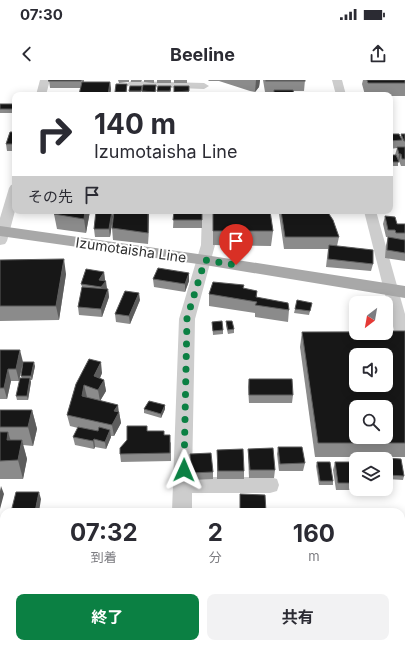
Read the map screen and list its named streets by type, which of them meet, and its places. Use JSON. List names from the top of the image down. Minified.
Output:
{"streets":{"main road":["Izumotaisha Line"]},"north":"bottom left","page":{"status":"07:30","header":"Beeline","turn":["140 m","Izumotaisha Line"],"then":"その先","eta":["07:32","到着","2","分","160","m"],"buttons":["終了","共有"]}}
